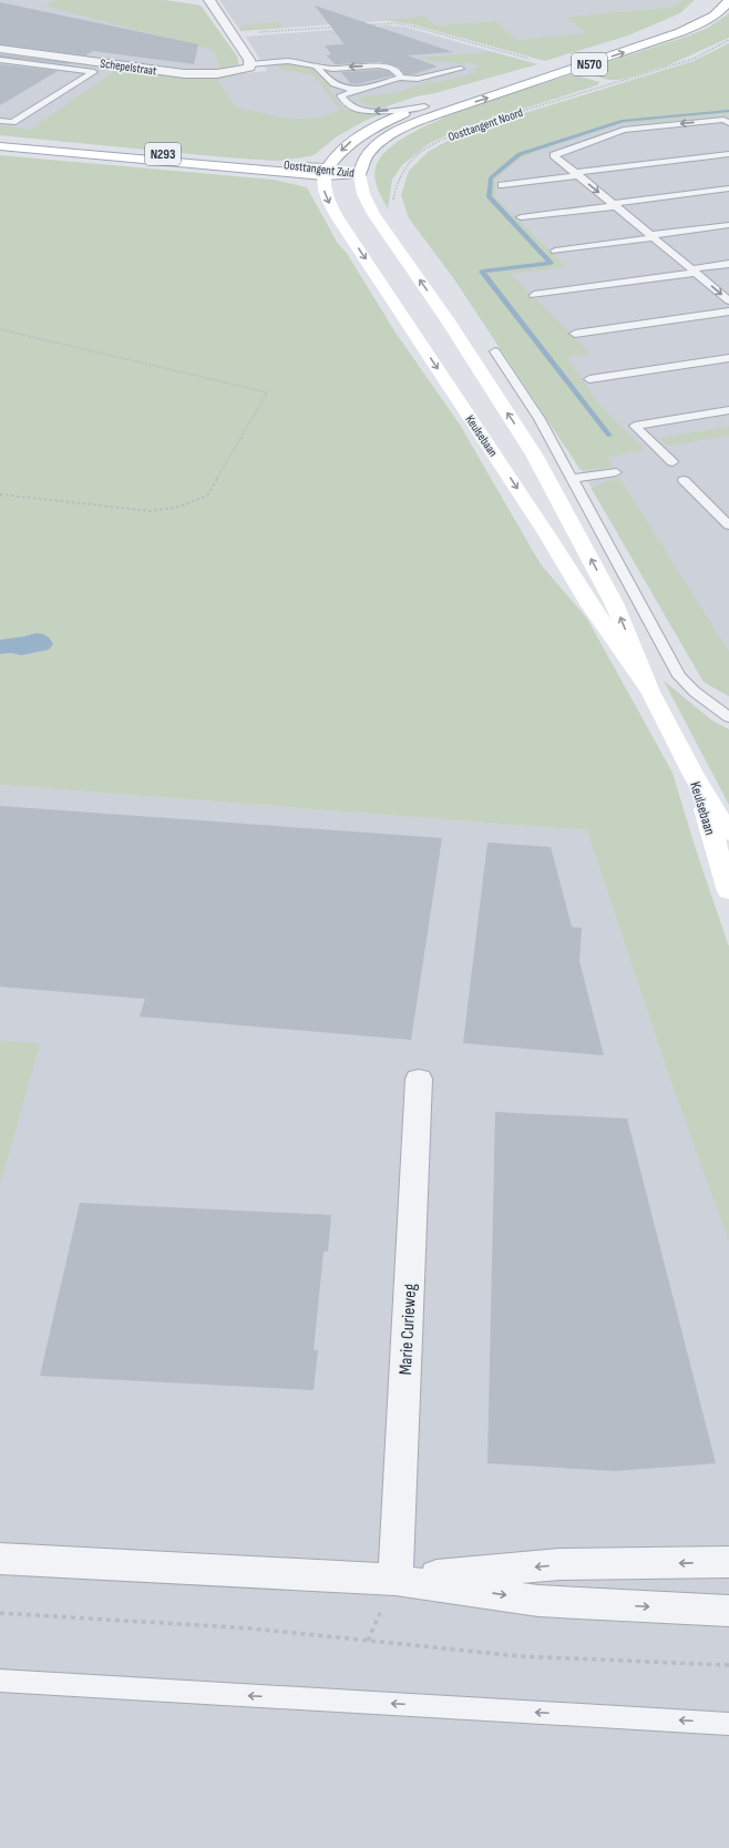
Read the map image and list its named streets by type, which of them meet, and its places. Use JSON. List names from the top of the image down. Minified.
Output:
{"streets":{"main road":["N570","Oosttangent Noord","N293","Oosttangent Zuid","Keulsebaan"],"street":["Schepelstraat","Marie Curieweg"]},"crossings":[["N570","Oosttangent Zuid"],["N570","Keulsebaan"],["Oosttangent Noord","Oosttangent Zuid"],["Oosttangent Noord","Keulsebaan"],["Oosttangent Zuid","Keulsebaan"]]}
